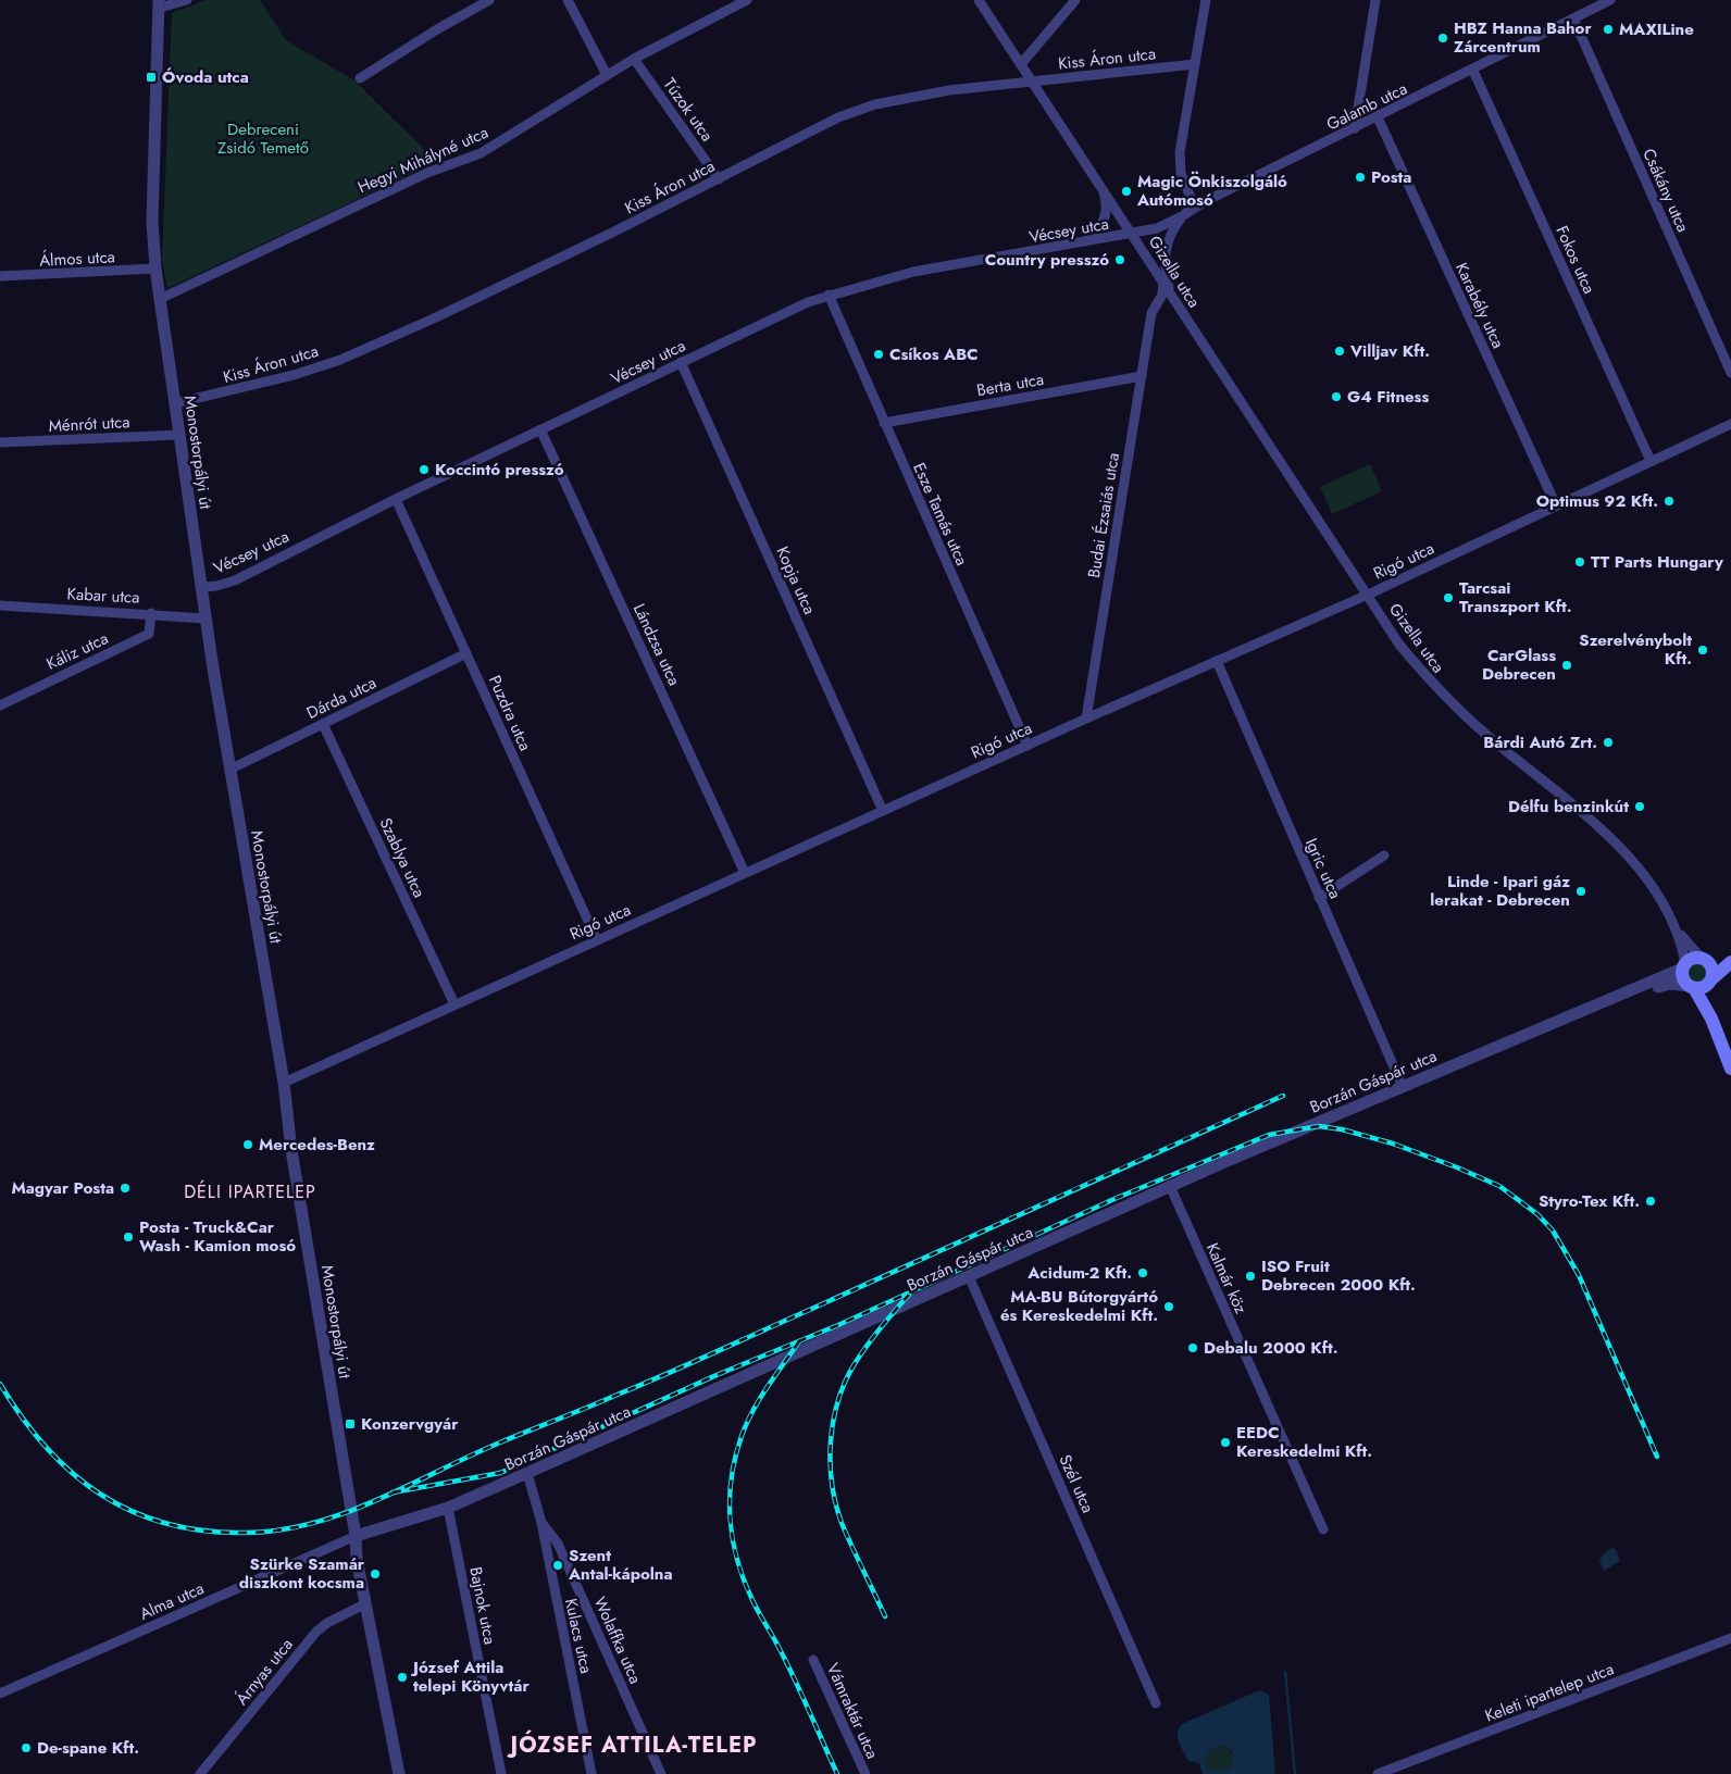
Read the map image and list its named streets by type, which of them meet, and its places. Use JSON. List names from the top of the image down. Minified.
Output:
{"streets":{"street":["Kiss Áron utca","Galamb utca","Túzok utca","Hegyi Mihályné utca","Csákány utca","Vécsey utca","Álmos utca","Fokos utca","Gizella utca","Karabély utca","Berta utca","Ménrót utca","Monostorpályi út","Esze Tamás utca","Budai Ézsaiás utca","Rigó utca","Kopja utca","Kabar utca","Lándzsa utca","Káliz utca","Dárda utca","Puzdra utca","Szablya utca","Igric utca","Borzán Gáspár utca","Kalmár köz","Szél utca","Alma utca","Bajnok utca","Kulacs utca","Wolaffka utca","Árnyas utca","Keleti ipartelep utca","Vámraktár utca"]},"crossings":[["Kiss Áron utca","Túzok utca"],["Kiss Áron utca","Gizella utca"],["Kiss Áron utca","Monostorpályi út"],["Galamb utca","Csákány utca"],["Galamb utca","Vécsey utca"],["Galamb utca","Fokos utca"],["Galamb utca","Gizella utca"],["Galamb utca","Karabély utca"],["Túzok utca","Hegyi Mihályné utca"],["Hegyi Mihályné utca","Monostorpályi út"],["Vécsey utca","Gizella utca"],["Vécsey utca","Monostorpályi út"],["Vécsey utca","Esze Tamás utca"],["Vécsey utca","Kopja utca"],["Vécsey utca","Lándzsa utca"],["Vécsey utca","Puzdra utca"],["Álmos utca","Monostorpályi út"],["Fokos utca","Rigó utca"],["Gizella utca","Budai Ézsaiás utca"],["Gizella utca","Rigó utca"],["Gizella utca","Borzán Gáspár utca"],["Karabély utca","Rigó utca"],["Berta utca","Esze Tamás utca"],["Berta utca","Budai Ézsaiás utca"],["Ménrót utca","Monostorpályi út"],["Monostorpályi út","Rigó utca"],["Monostorpályi út","Kabar utca"],["Monostorpályi út","Dárda utca"],["Monostorpályi út","Borzán Gáspár utca"],["Monostorpályi út","Alma utca"],["Monostorpályi út","Árnyas utca"],["Esze Tamás utca","Rigó utca"],["Budai Ézsaiás utca","Rigó utca"],["Rigó utca","Kopja utca"],["Rigó utca","Lándzsa utca"],["Rigó utca","Puzdra utca"],["Rigó utca","Szablya utca"],["Rigó utca","Igric utca"],["Kabar utca","Káliz utca"],["Dárda utca","Puzdra utca"],["Dárda utca","Szablya utca"],["Igric utca","Borzán Gáspár utca"],["Borzán Gáspár utca","Kalmár köz"],["Borzán Gáspár utca","Szél utca"],["Borzán Gáspár utca","Alma utca"],["Borzán Gáspár utca","Bajnok utca"],["Borzán Gáspár utca","Kulacs utca"],["Kulacs utca","Wolaffka utca"]],"districts":["DÉLI IPARTELEP","JÓZSEF ATTILA-TELEP"],"parks":["Debreceni Zsidó Temető"],"places":{"other":["MAXILine","HBZ Hanna Bahor Zárcentrum","Posta","Magic Önkiszolgáló Autómosó","Country presszó","Villjav Kft.","Csíkos ABC","G4 Fitness","Koccintó presszó","Optimus 92 Kft.","TT Parts Hungary","Tarcsai Transzport Kft.","Szerelvénybolt Kft.","CarGlass Debrecen","Bárdi Autó Zrt.","Délfu benzinkút","Linde - Ipari gáz lerakat - Debrecen","Mercedes-Benz","Magyar Posta","Styro-Tex Kft.","Posta - Truck&Car Wash - Kamion mosó","Acidum-2 Kft.","ISO Fruit Debrecen 2000 Kft.","MA-BU Bútorgyártó és Kereskedelmi Kft.","Debalu 2000 Kft.","EEDC Kereskedelmi Kft.","Szent Antal-kápolna","Szürke Szamár diszkont kocsma","József Attila telepi Könyvtár","De-spane Kft."],"transit":["Óvoda utca","Konzervgyár"]}}
